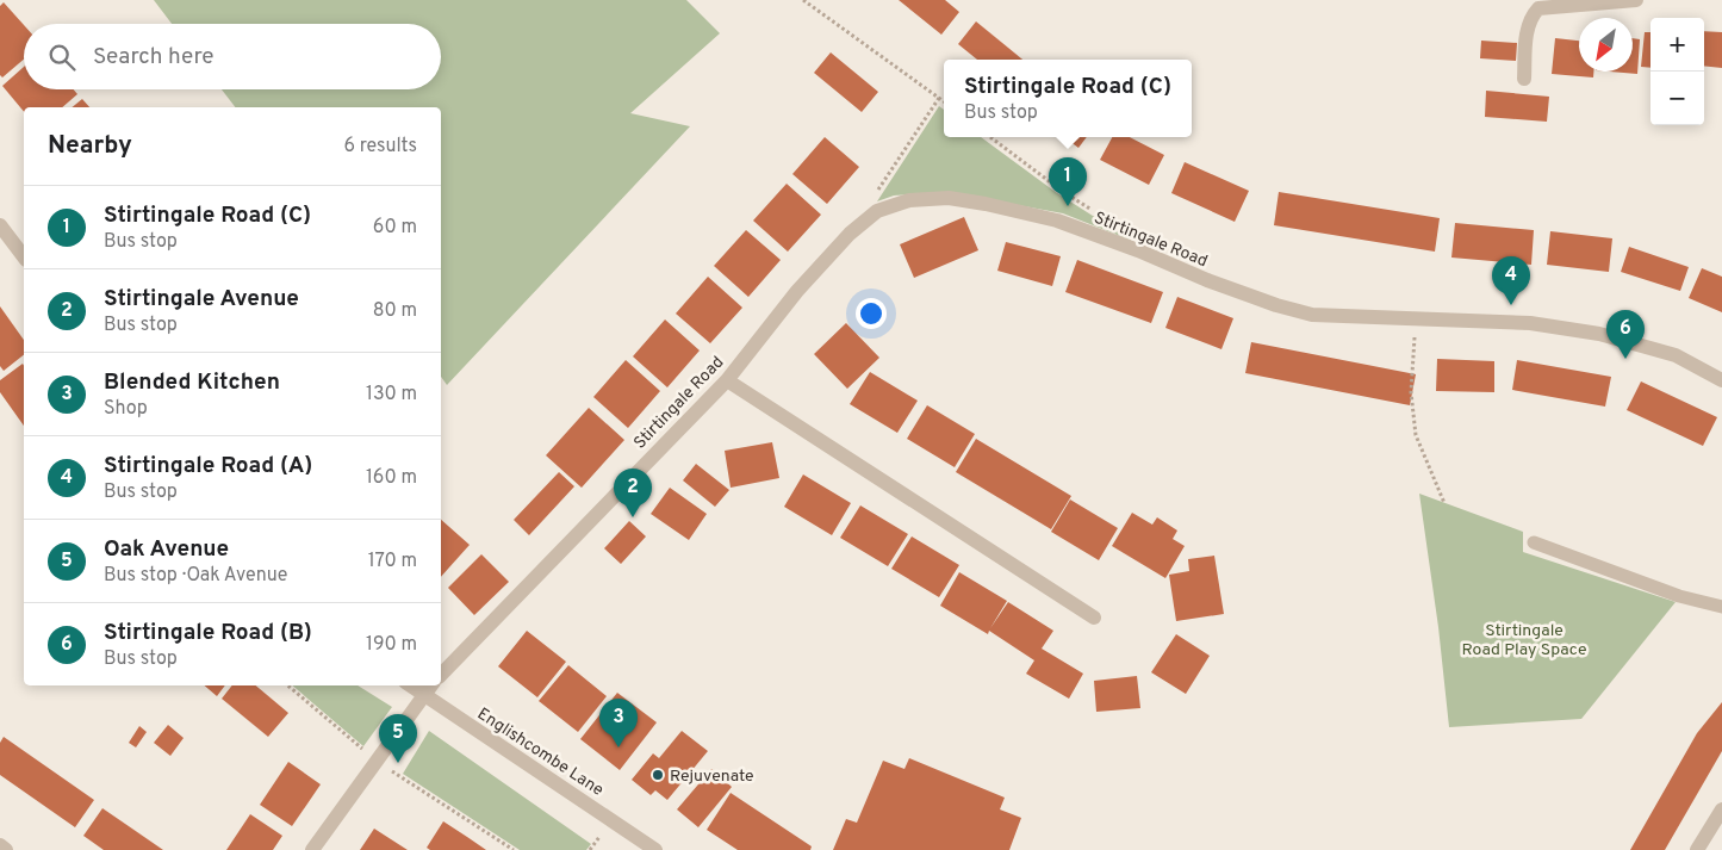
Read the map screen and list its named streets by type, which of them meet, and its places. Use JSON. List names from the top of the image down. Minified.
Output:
{"streets":{"street":["Stirtingale Road","Englishcombe Lane"]},"parks":["Stirtingale Road Play Space"],"places":["Rejuvenate"],"north":"bottom left","page":{"map_buttons":["+","−"],"search":"Search here","popup":["Stirtingale Road (C)","Bus stop"],"heading":["Nearby","6 results"],"pins":["1","4","6","2","3","5"],"list":[{"mark":"1","name":"Stirtingale Road (C)","note":"Bus stop","value":"60 m"},{"mark":"2","name":"Stirtingale Avenue","note":"Bus stop","value":"80 m"},{"mark":"3","name":"Blended Kitchen","note":"Shop","value":"130 m"},{"mark":"4","name":"Stirtingale Road (A)","note":"Bus stop","value":"160 m"},{"mark":"5","name":"Oak Avenue","note":"Bus stop · Oak Avenue","value":"170 m"},{"mark":"6","name":"Stirtingale Road (B)","note":"Bus stop","value":"190 m"}]}}
